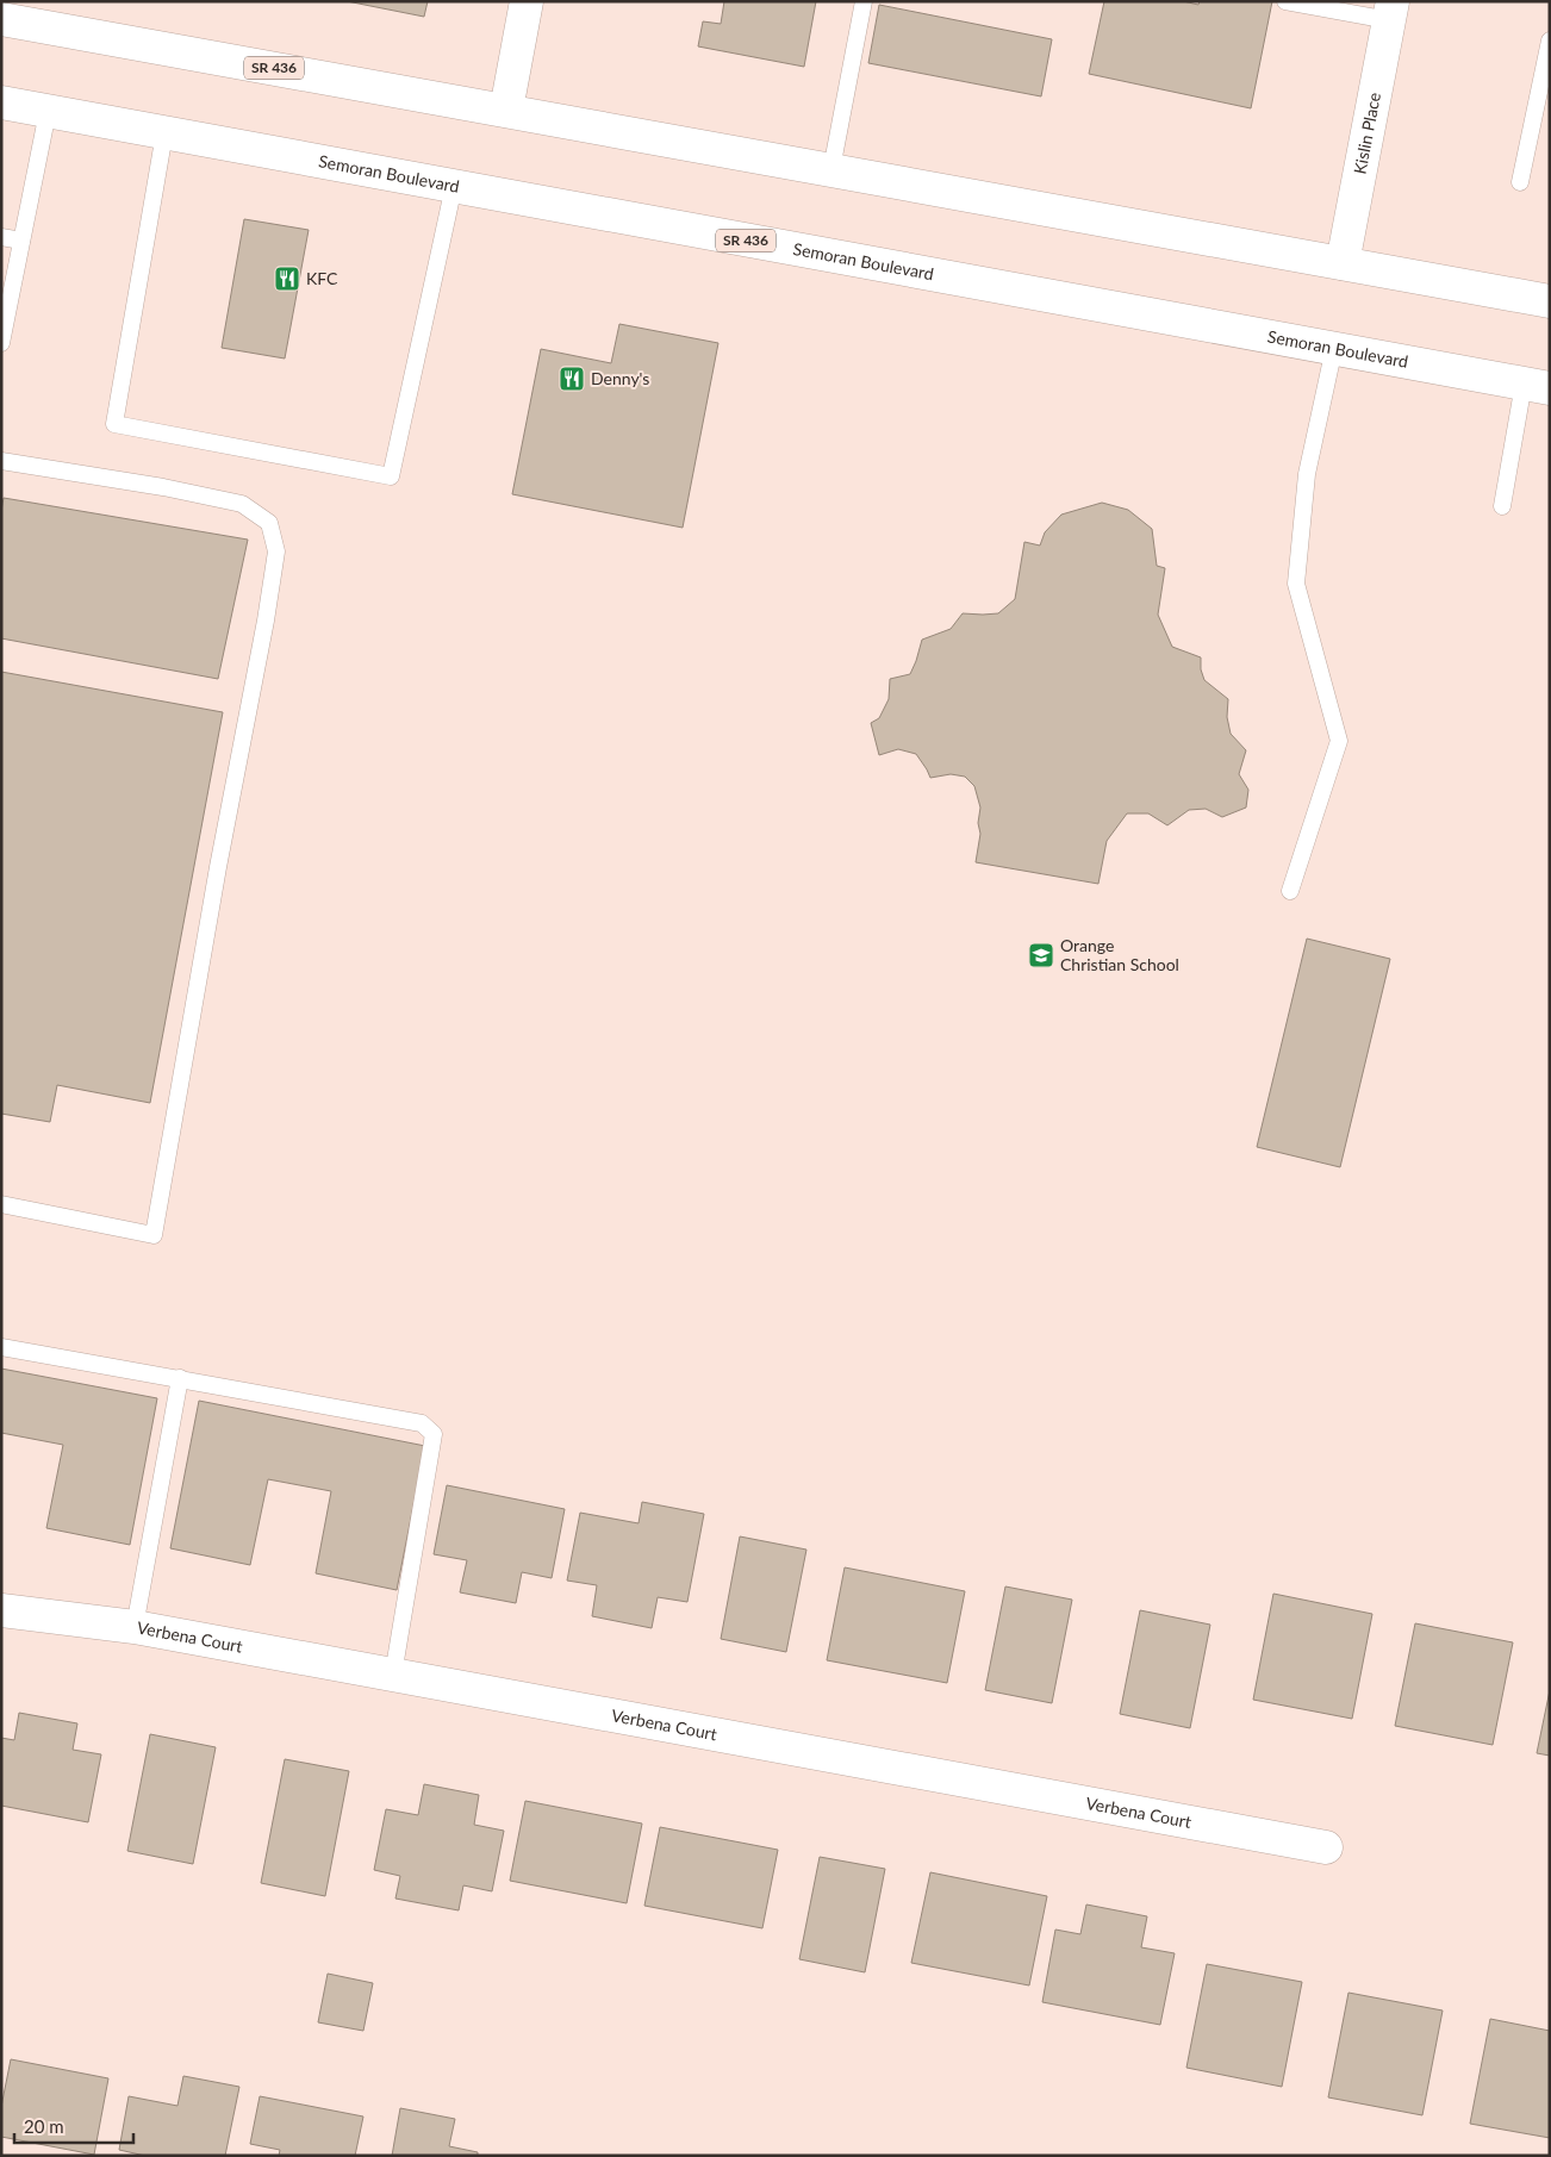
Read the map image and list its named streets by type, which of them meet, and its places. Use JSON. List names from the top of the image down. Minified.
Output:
{"streets":{"main road":["SR 436","Kislin Place","Semoran Boulevard","Verbena Court"]},"crossings":[["SR 436","Kislin Place"]],"places":{"restaurant":["KFC","Denny's"],"school or university":["Orange Christian School"]},"scale_bar":"20 m"}
